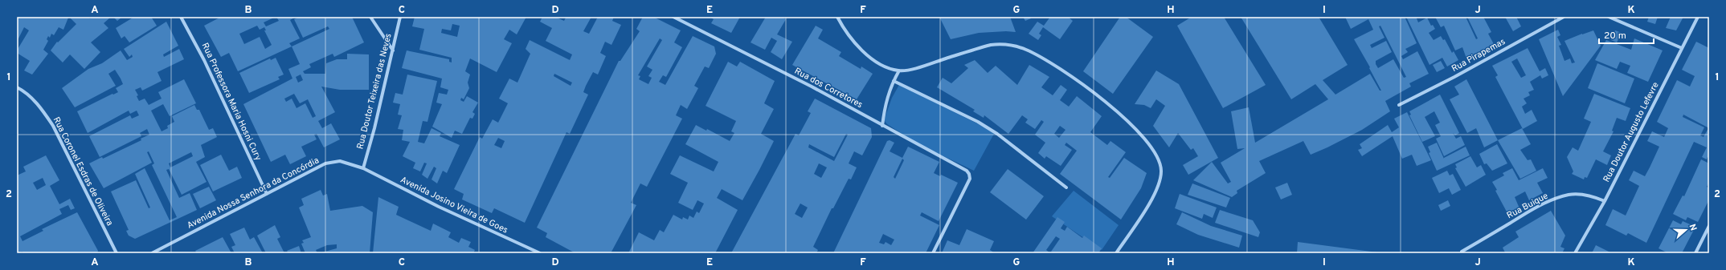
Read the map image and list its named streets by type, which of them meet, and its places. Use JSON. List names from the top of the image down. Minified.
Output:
{"streets":{"street":["Rua Pirapemas","Rua dos Corretores","Rua Doutor Teixeira das Neves","Rua Professora Maria Hosni Cury","Rua Doutor Augusto Lefevre","Rua Coronel Esdras de Oliveira","Avenida Nossa Senhora da Concórdia","Avenida Josino Vieira de Goes","Rua Buique"]},"crossings":[["Rua Doutor Teixeira das Neves","Avenida Nossa Senhora da Concórdia"],["Rua Doutor Teixeira das Neves","Avenida Josino Vieira de Goes"],["Rua Professora Maria Hosni Cury","Avenida Nossa Senhora da Concórdia"],["Rua Doutor Augusto Lefevre","Rua Buique"],["Avenida Nossa Senhora da Concórdia","Avenida Josino Vieira de Goes"]],"scale_bar":"20 m","north":"right","grid":{"columns":["A","B","C","D","E","F","G","H","I","J","K"],"rows":["1","2"]}}
